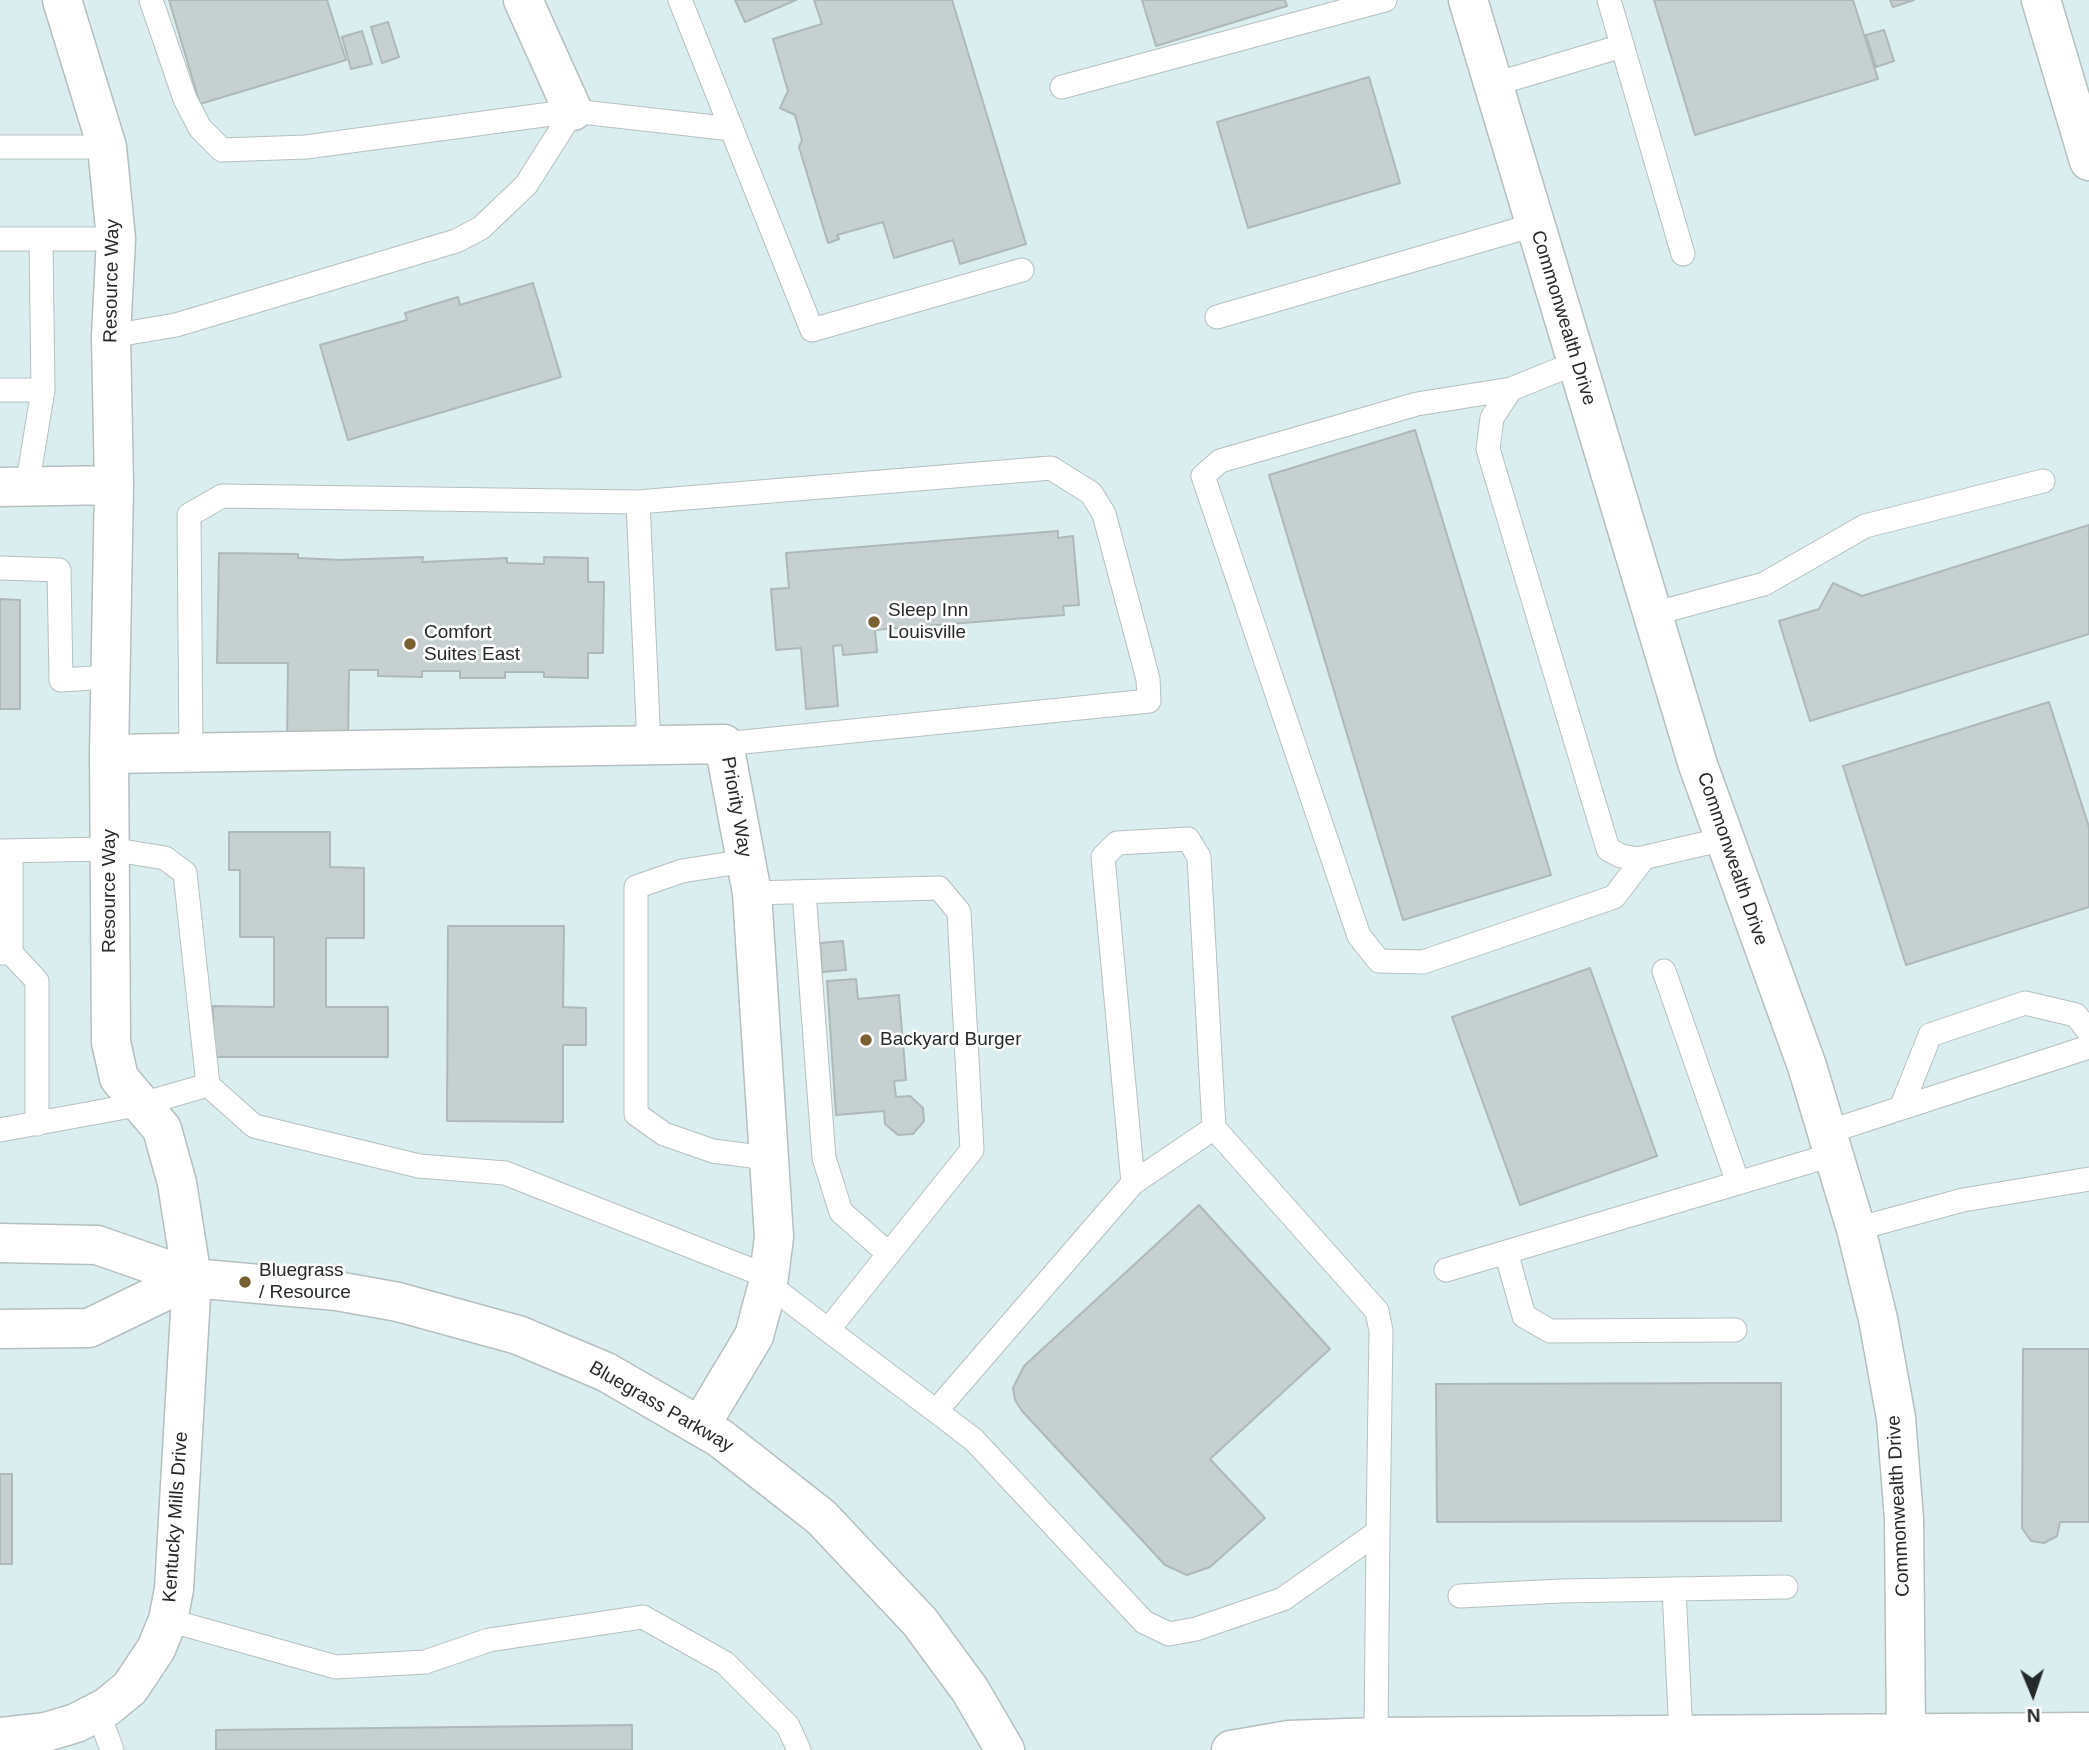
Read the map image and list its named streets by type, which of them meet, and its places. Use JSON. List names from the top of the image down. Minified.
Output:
{"streets":{"street":["Resource Way","Commonwealth Drive","Priority Way","Bluegrass Parkway","Kentucky Mills Drive"]},"crossings":[["Resource Way","Priority Way"],["Resource Way","Bluegrass Parkway"],["Resource Way","Kentucky Mills Drive"],["Priority Way","Bluegrass Parkway"],["Bluegrass Parkway","Kentucky Mills Drive"]],"places":["Sleep Inn Louisville","Comfort Suites East","Backyard Burger","Bluegrass / Resource"],"north":"bottom"}
